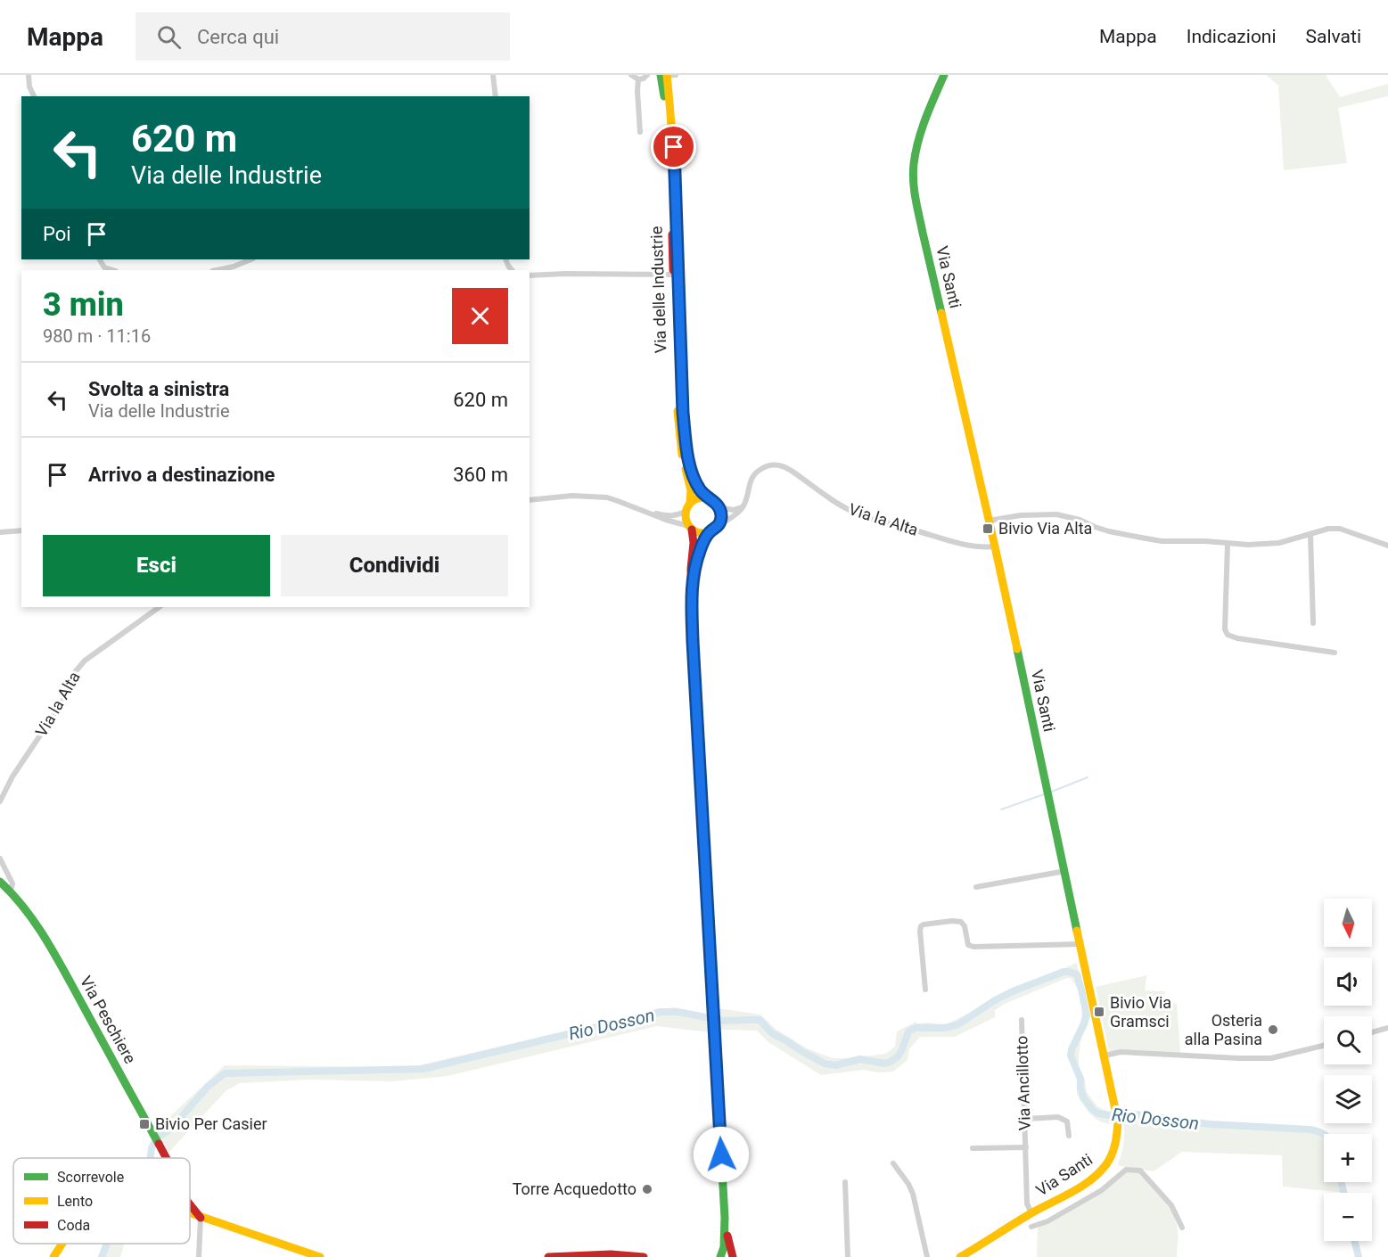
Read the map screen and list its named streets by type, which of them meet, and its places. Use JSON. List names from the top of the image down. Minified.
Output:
{"streets":{"street":["Via Santi","Via delle Industrie","Via la Alta","Via Peschiere","Via Ancillotto"]},"crossings":[["Via Santi","Via la Alta"],["Via Santi","Via Ancillotto"]],"water":["Rio Dosson"],"places":{"transit":["Bivio Via Alta","Bivio Via Gramsci","Bivio Per Casier"],"other":["Osteria alla Pasina","Torre Acquedotto"]},"legend":["Scorrevole","Lento","Coda"],"north":"bottom","page":{"header":"Mappa","search":"Cerca qui","nav":["Mappa","Indicazioni","Salvati"],"turn":["620 m","Via delle Industrie"],"then":"Poi","heading":["3 min","980 m · 11:16"],"list":[{"name":"Svolta a sinistra","note":"Via delle Industrie","value":"620 m"},{"name":"Arrivo a destinazione","value":"360 m"}],"buttons":["Esci","Condividi"],"map_buttons":["+","−"]}}
